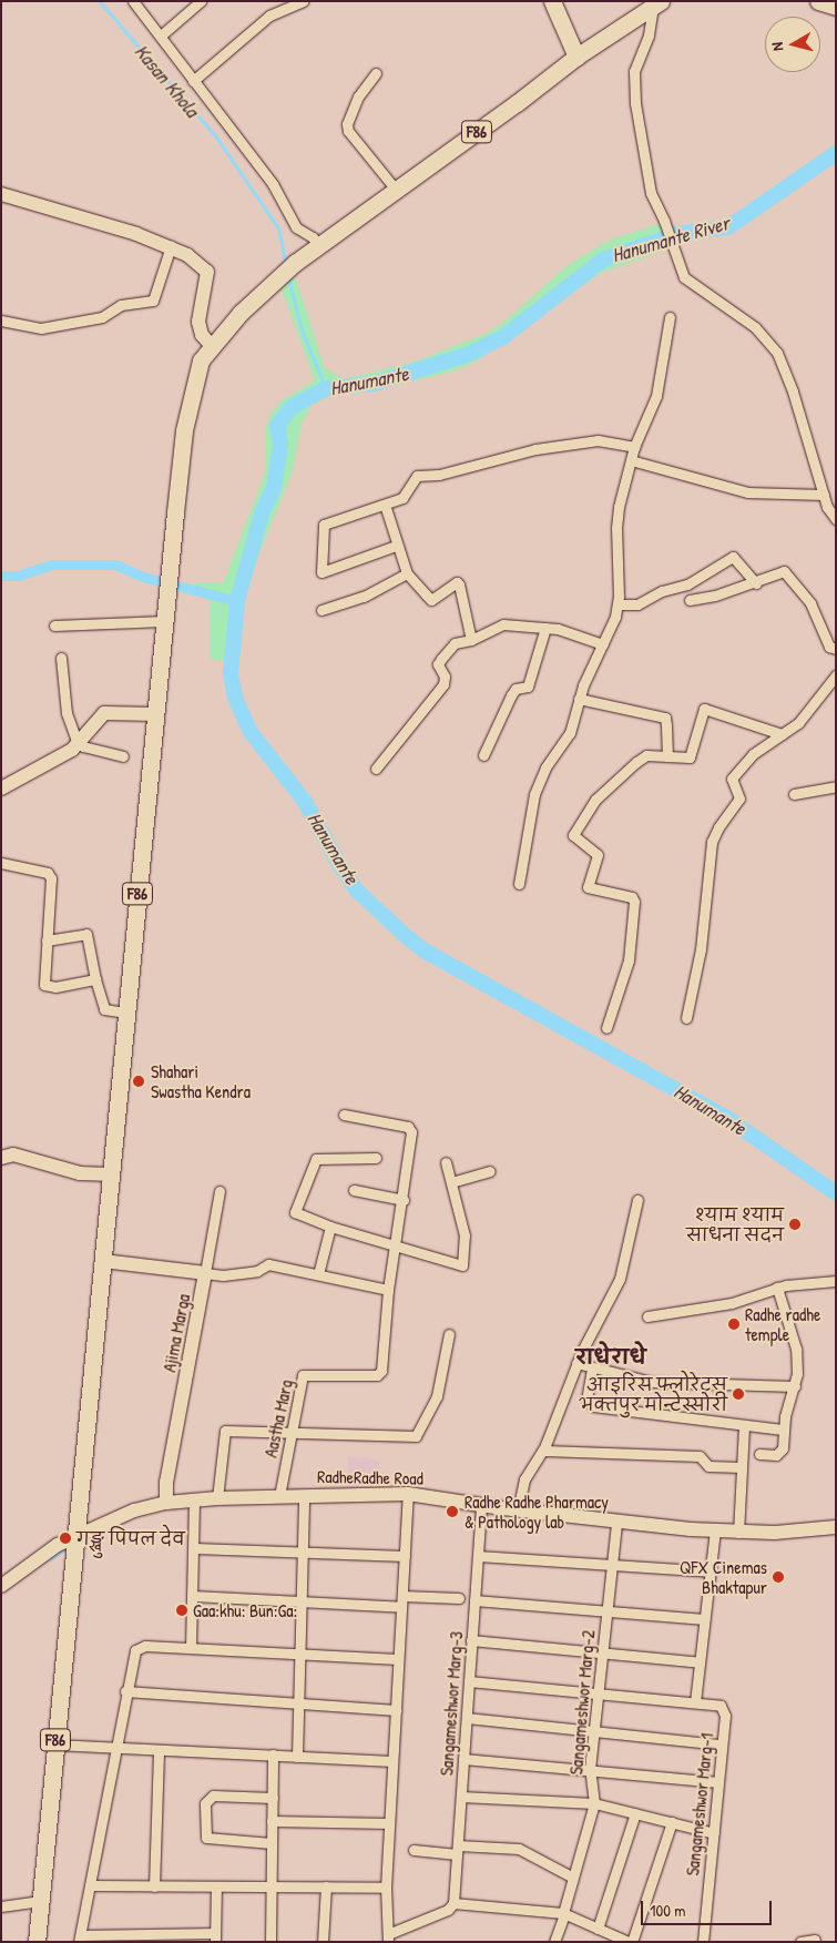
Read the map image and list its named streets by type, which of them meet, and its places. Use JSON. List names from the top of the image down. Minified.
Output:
{"streets":{"main road":["F86","Ajima Marga","RadheRadhe Road"],"street":["Aastha Marg","Sangameshwor Marg-2","Sangameshwor Marg-3","Sangameshwor Marg-1"]},"crossings":[["F86","Ajima Marga"],["F86","RadheRadhe Road"],["Ajima Marga","RadheRadhe Road"],["Aastha Marg","RadheRadhe Road"],["RadheRadhe Road","Sangameshwor Marg-2"],["RadheRadhe Road","Sangameshwor Marg-3"]],"districts":["राधेराधे"],"water":["Kasan Khola","Hanumante River","Hanumante"],"places":["Shahari Swastha Kendra","श्याम श्याम साधना सदन","Radhe radhe temple","आइरिस फ्लोरेट्स भक्तपुर मोन्टेस्सोरी","Radhe Radhe Pharmacy & Pathology lab","गङ्खु पिपल देव","QFX Cinemas Bhaktapur","Gaa:khu: Bun:Ga:"],"scale_bar":"100 m","north":"left"}
